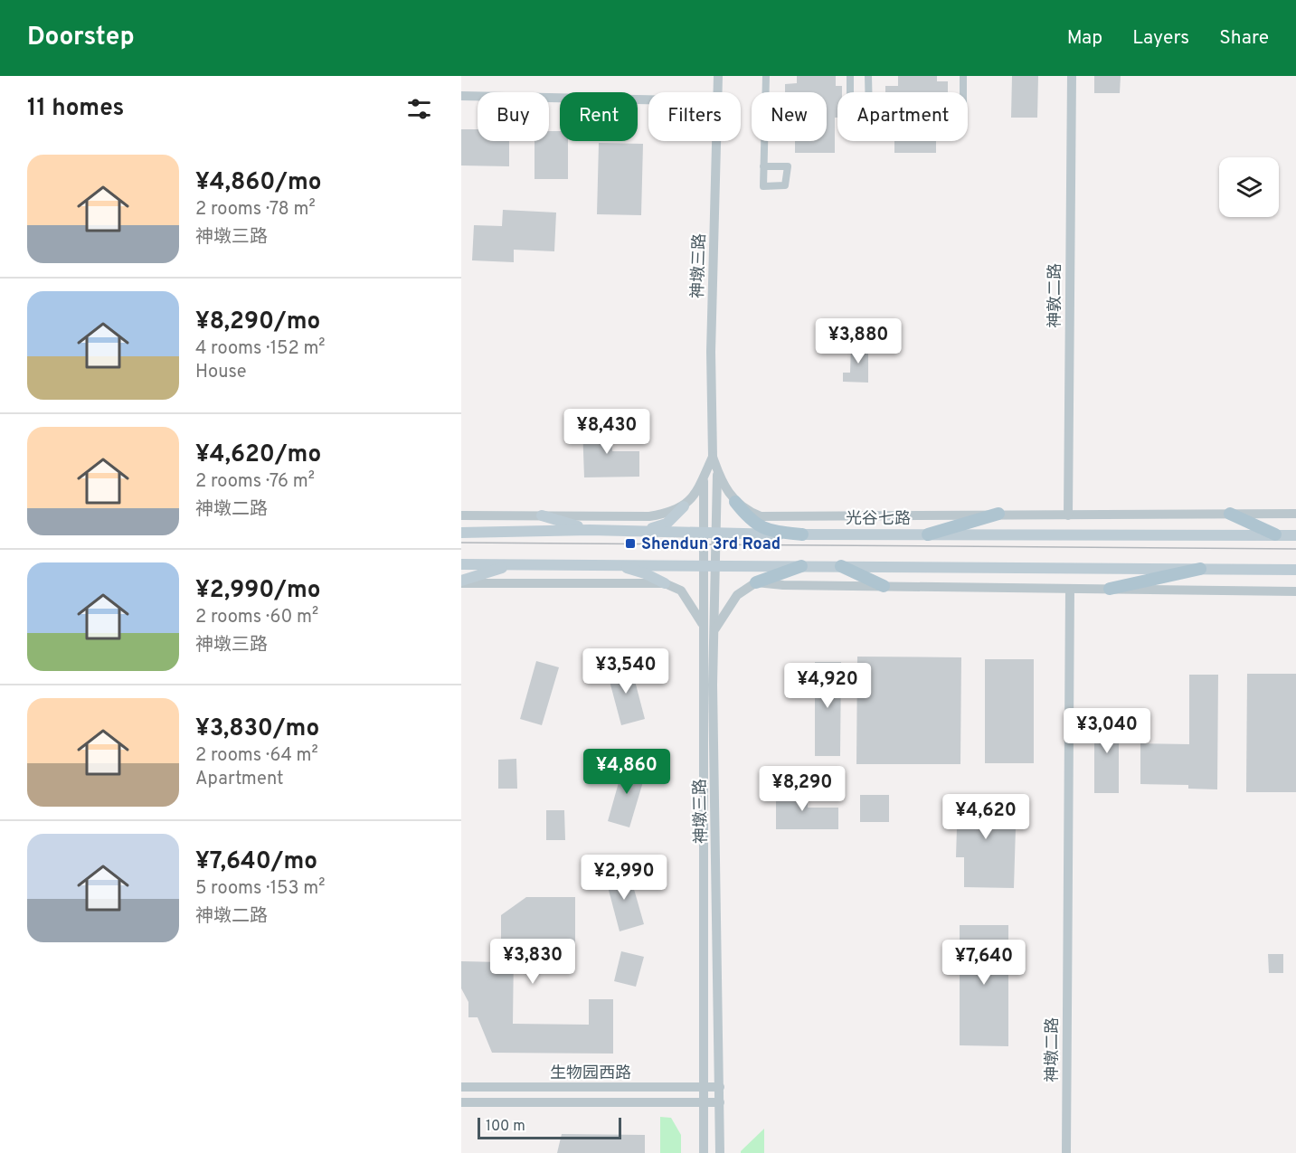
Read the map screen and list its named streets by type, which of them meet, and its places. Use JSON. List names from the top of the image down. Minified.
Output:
{"streets":{"main road":["光谷七路"],"street":["神墩三路","神敦二路","神墩二路","生物园西路"]},"crossings":[["神墩三路","光谷七路"],["神墩三路","生物园西路"]],"places":{"transit":["Shendun 3rd Road"]},"scale_bar":"100 m","page":{"header":"Doorstep","nav":["Map","Layers","Share"],"heading":"11 homes","chip":["Buy","Rent","Filters","New","Apartment"],"list":[{"name":"¥4,860/mo","note":"2 rooms · 78 m² · 神墩三路"},{"name":"¥8,290/mo","note":"4 rooms · 152 m² · House"},{"name":"¥4,620/mo","note":"2 rooms · 76 m² · 神墩二路"},{"name":"¥2,990/mo","note":"2 rooms · 60 m² · 神墩三路"},{"name":"¥3,830/mo","note":"2 rooms · 64 m² · Apartment"},{"name":"¥7,640/mo","note":"5 rooms · 153 m² · 神墩二路"}],"price":["¥3,880","¥8,430","¥3,540","¥4,920","¥3,040","¥4,860","¥8,290","¥4,620","¥2,990","¥3,830","¥7,640"],"scale":"100 m"}}
